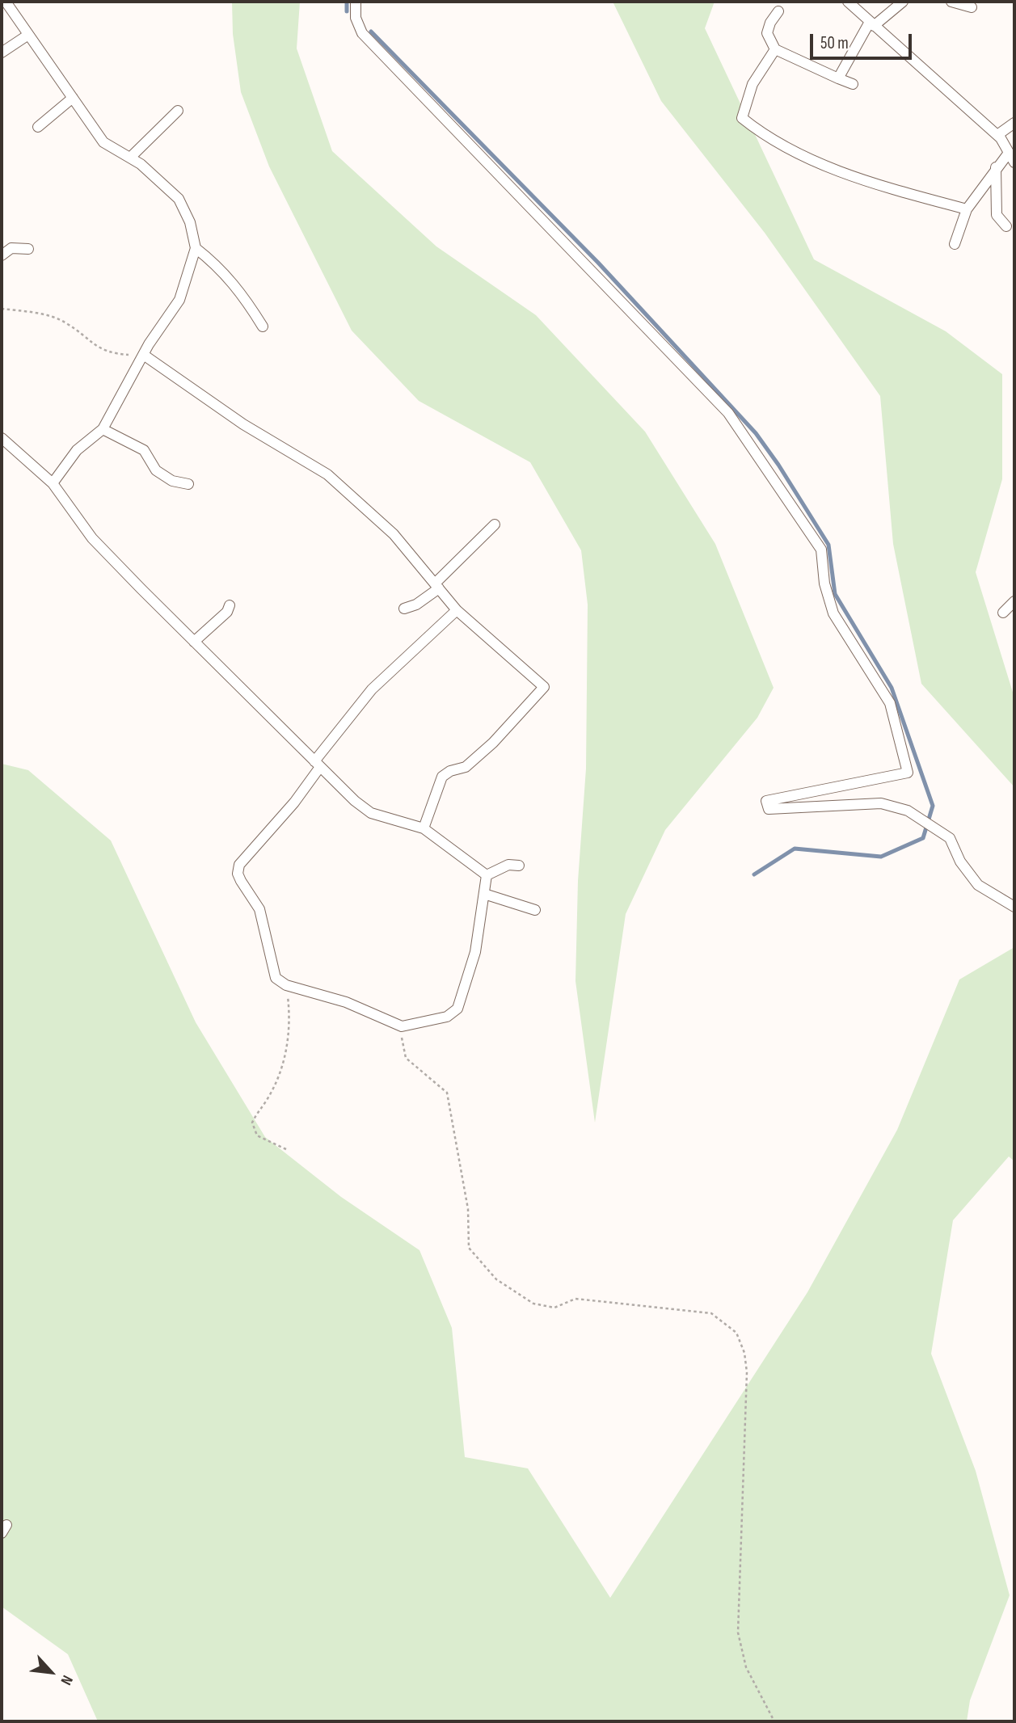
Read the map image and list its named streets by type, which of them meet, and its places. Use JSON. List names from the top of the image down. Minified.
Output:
{"scale_bar":"50 m","north":"bottom right"}
